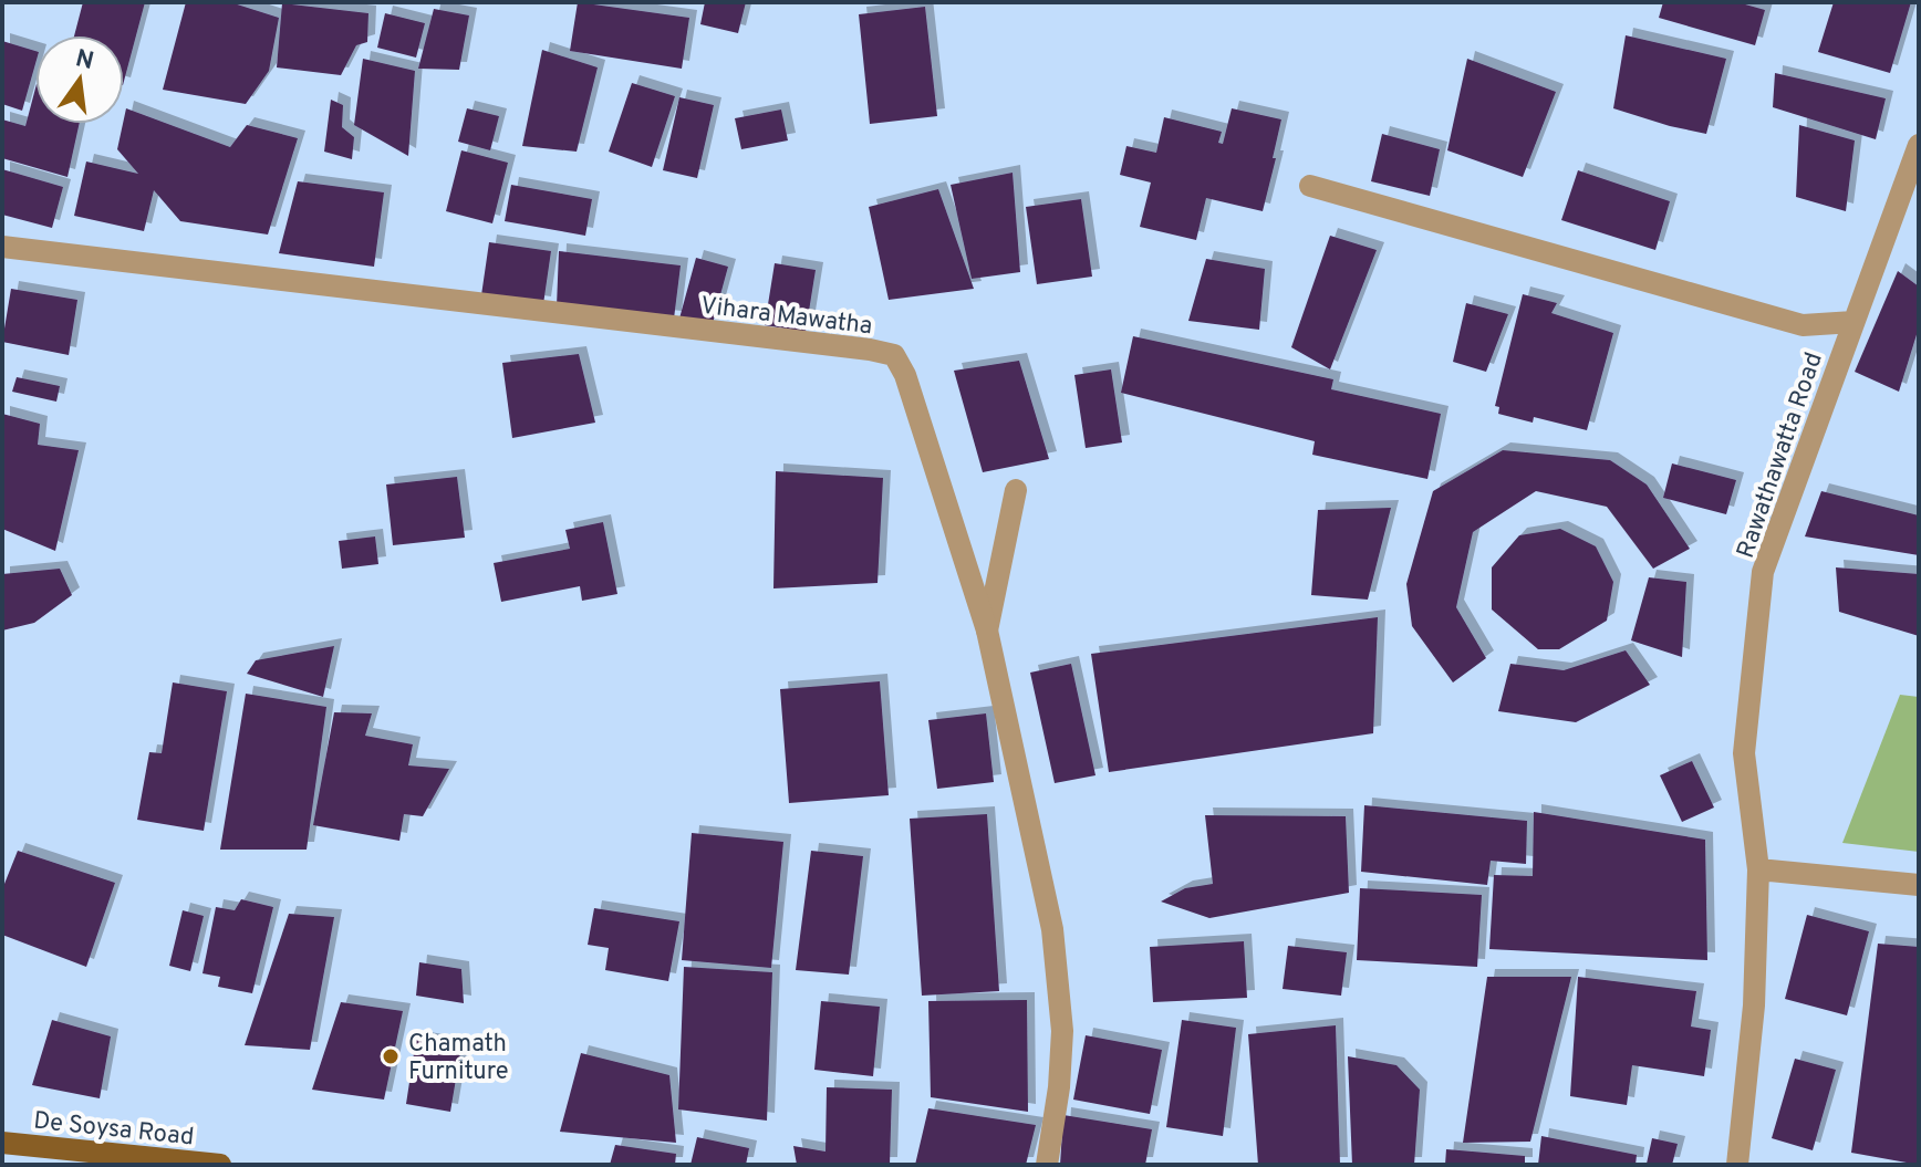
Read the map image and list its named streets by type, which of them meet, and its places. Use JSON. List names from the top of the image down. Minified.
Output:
{"streets":{"main road":["De Soysa Road"],"street":["Vihara Mawatha","Rawathawatta Road"]},"places":["Chamath Furniture"],"north":"top"}
